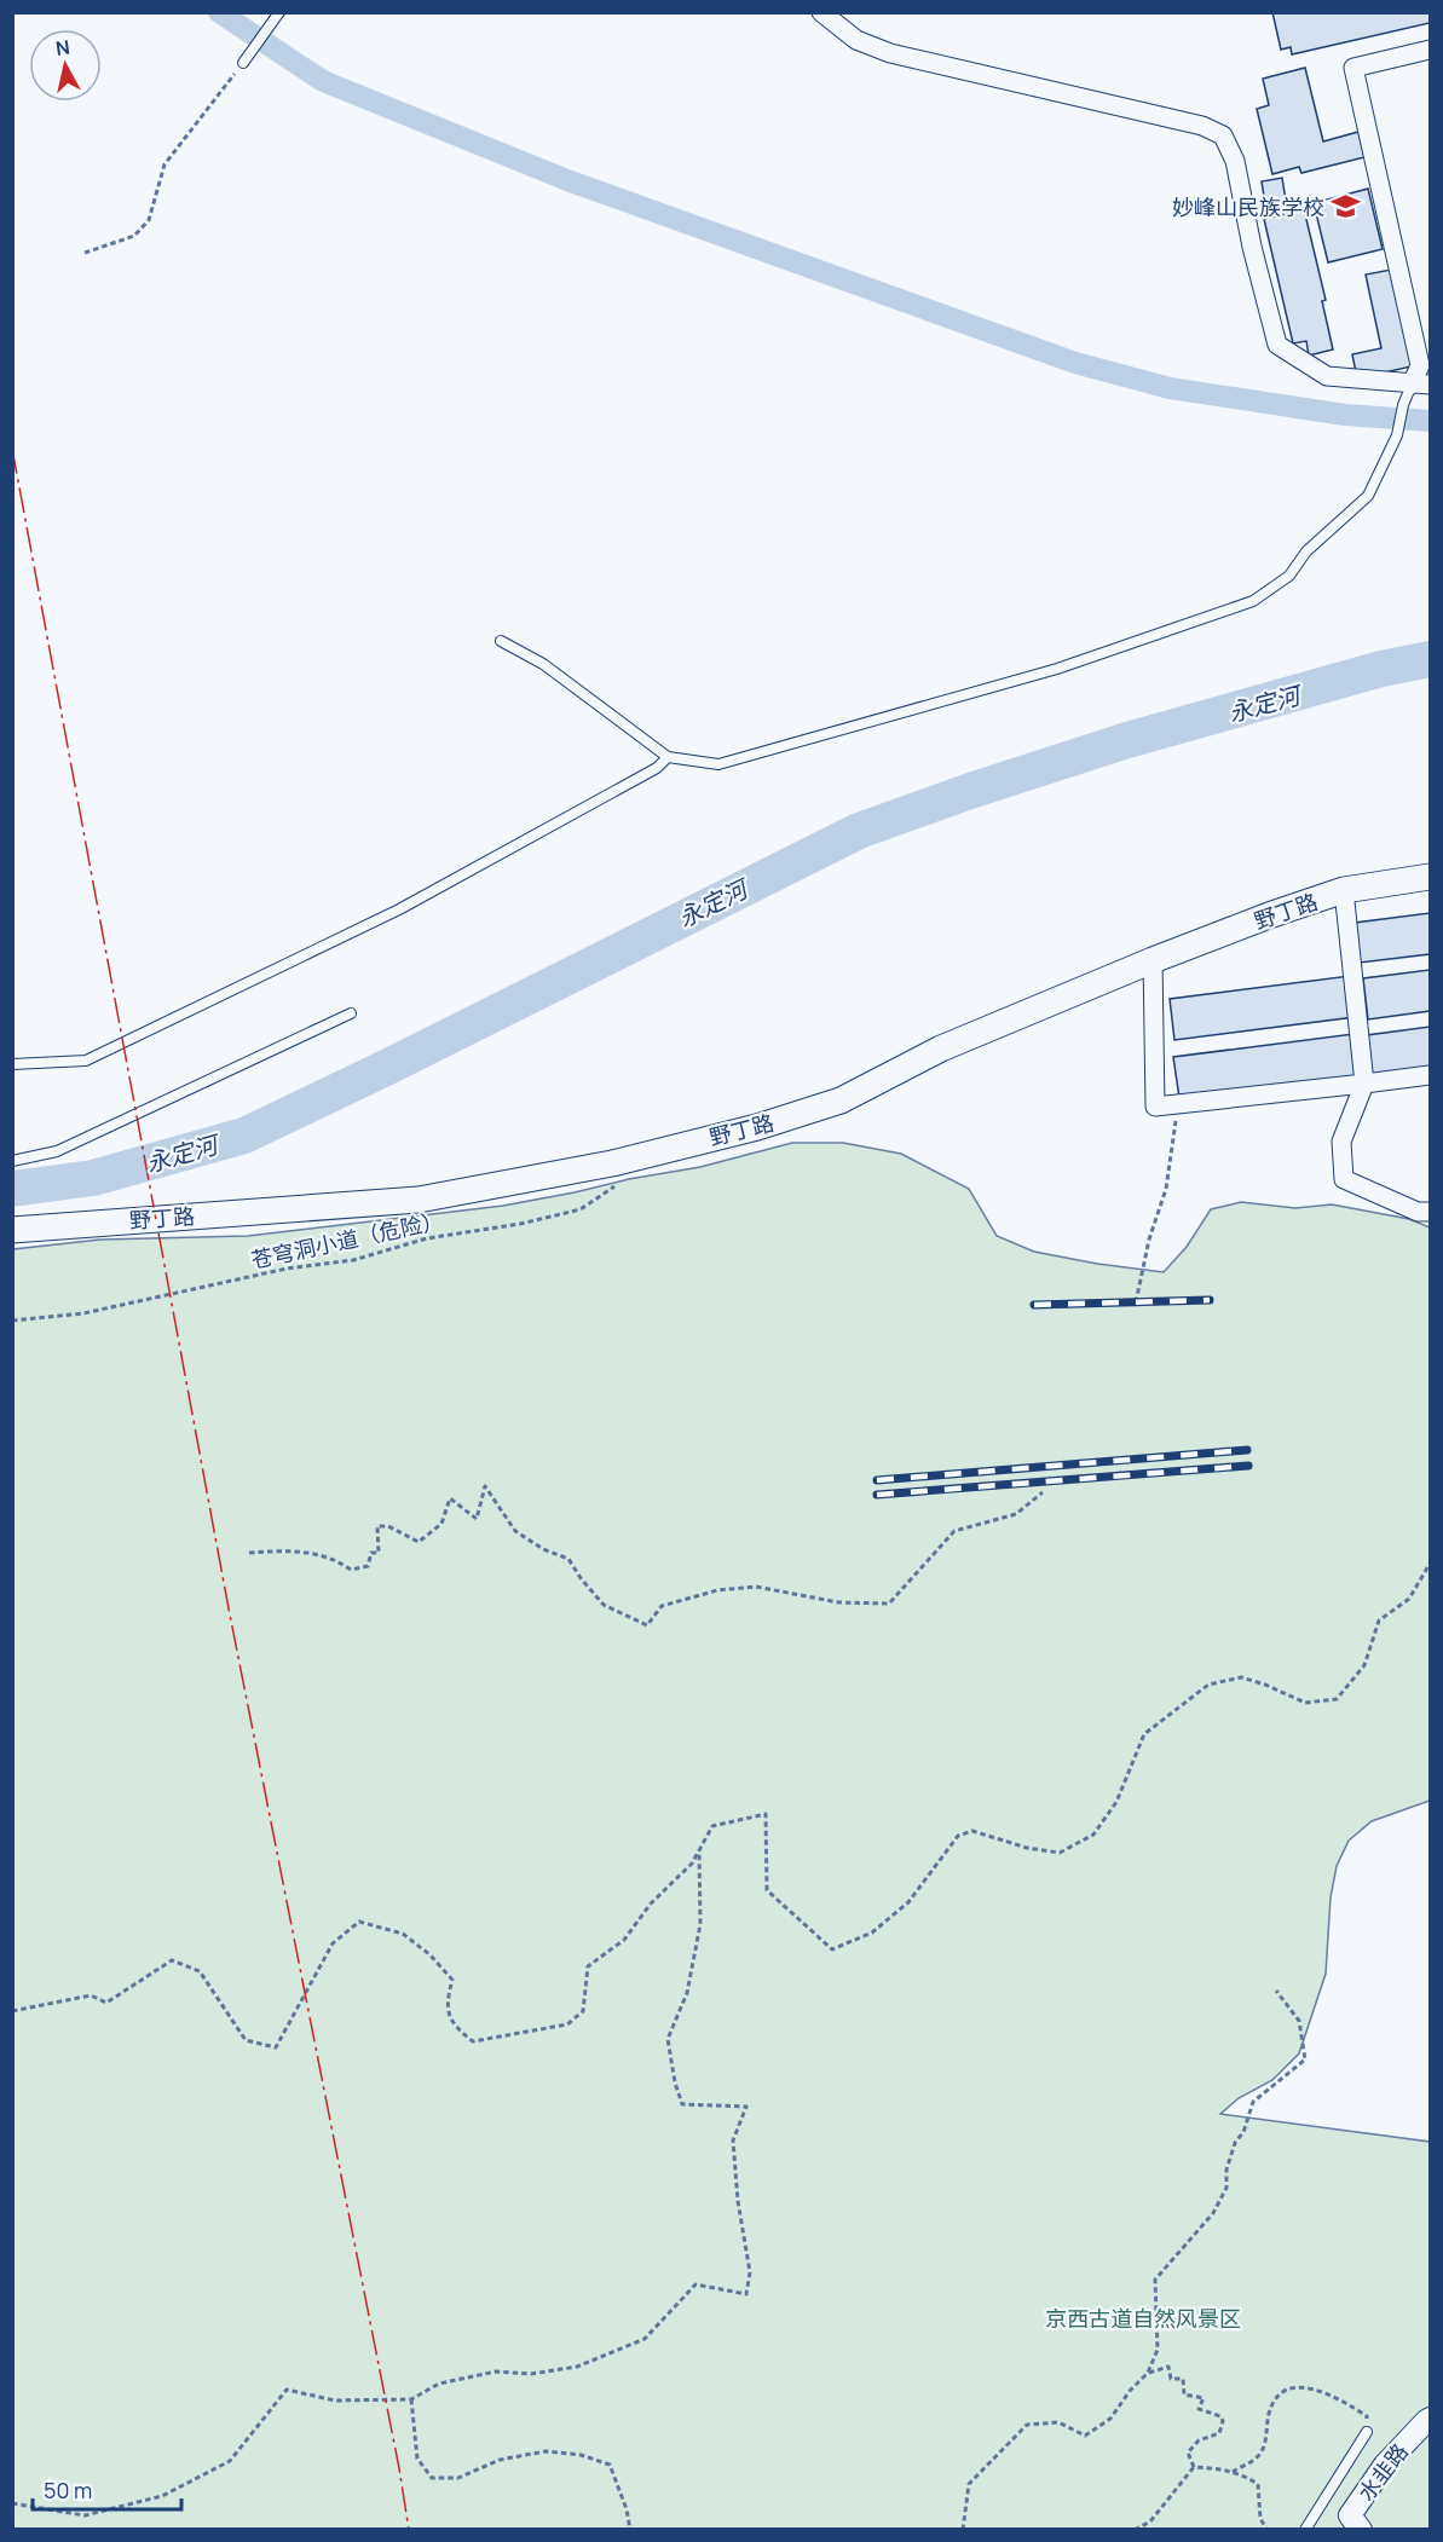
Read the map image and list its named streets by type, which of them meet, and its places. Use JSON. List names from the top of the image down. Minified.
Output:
{"streets":{"main road":["野丁路"],"street":["水韭路"],"path":["苍穹洞小道（危险）"]},"water":["永定河"],"parks":["京西古道自然风景区"],"places":{"school or university":["妙峰山民族学校"]},"scale_bar":"50 m","north":"top"}
